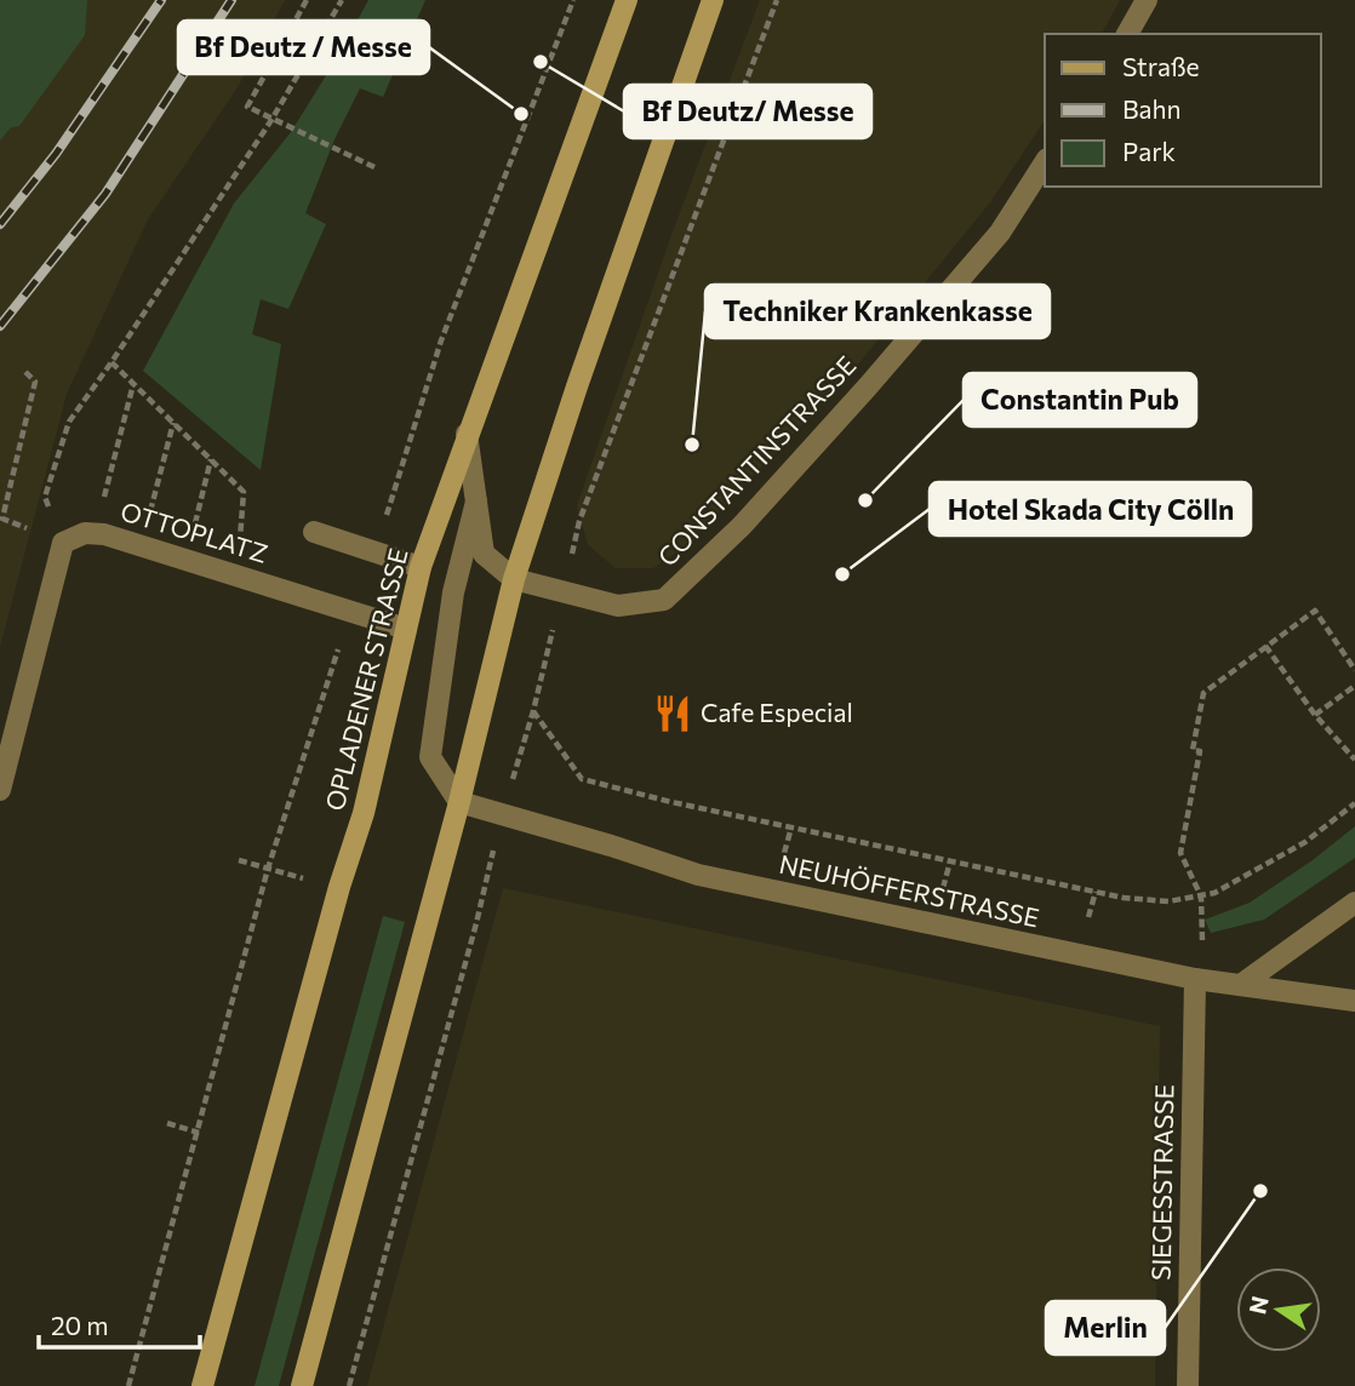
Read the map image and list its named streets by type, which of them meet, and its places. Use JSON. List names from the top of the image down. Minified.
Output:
{"streets":{"main road":["OPLADENER STRASSE"],"street":["CONSTANTINSTRASSE","OTTOPLATZ","NEUHÖFFERSTRASSE","SIEGESSTRASSE"]},"crossings":[["OTTOPLATZ","OPLADENER STRASSE"],["NEUHÖFFERSTRASSE","SIEGESSTRASSE"]],"places":{"other":["Bf Deutz/ Messe","Bf Deutz / Messe","Techniker Krankenkasse","Constantin Pub","Hotel Skada City Cölln","Merlin"],"restaurant":["Cafe Especial"]},"legend":["Straße","Bahn","Park"],"scale_bar":"20 m","north":"left"}
